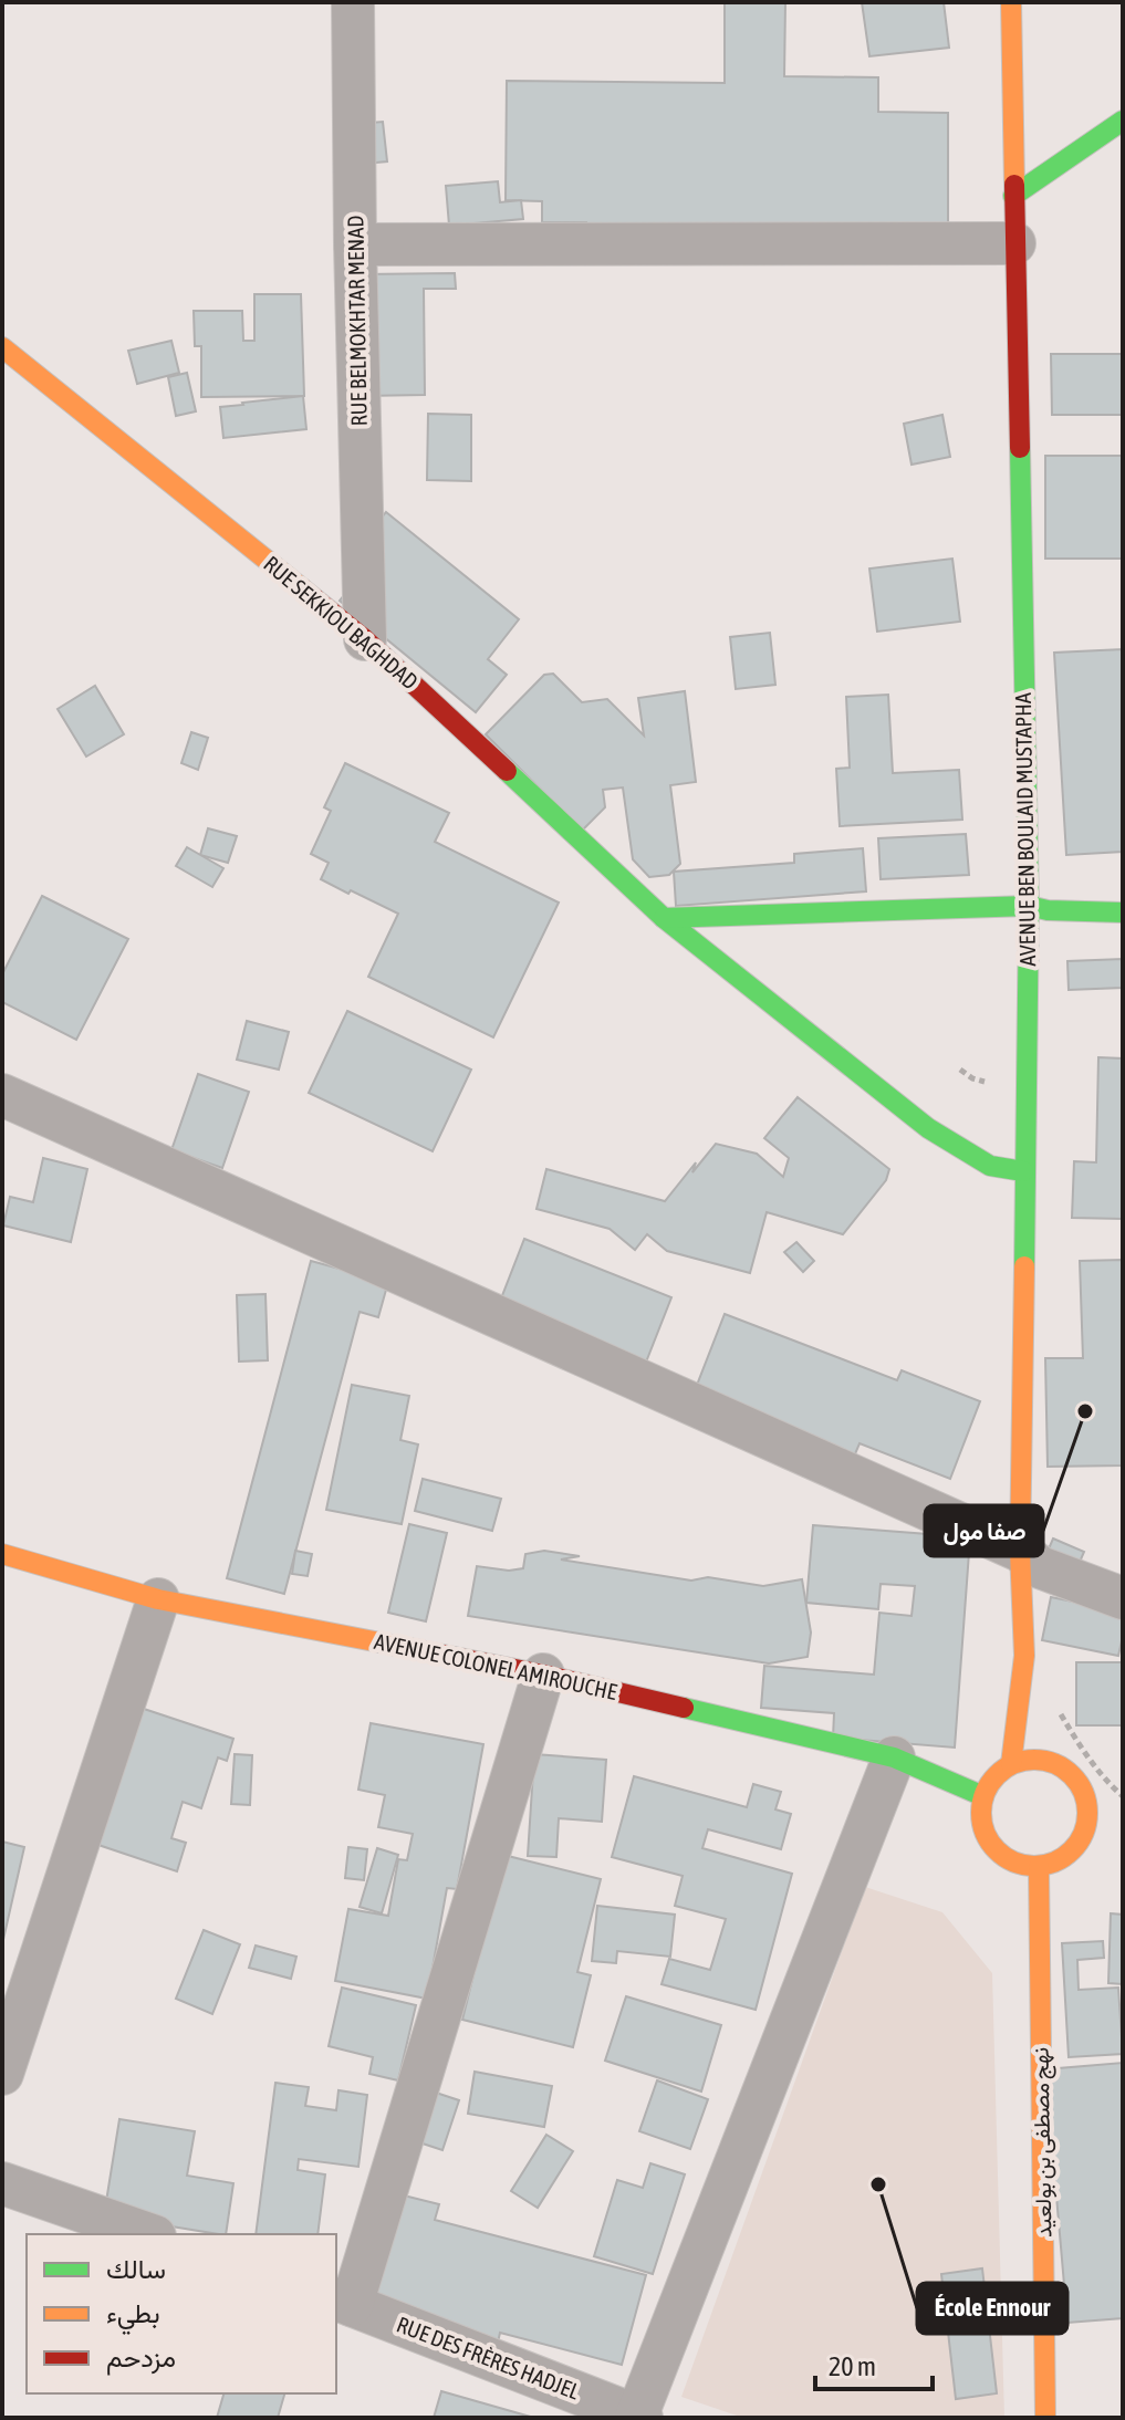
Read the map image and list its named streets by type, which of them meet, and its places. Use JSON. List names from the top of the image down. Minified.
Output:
{"streets":{"main road":["RUE SEKKIOU BAGHDAD","AVENUE BEN BOULAID MUSTAPHA","AVENUE COLONEL AMIROUCHE","نهج مصطفى بن بولعيد"],"street":["RUE BELMOKHTAR MENAD","RUE DES FRÈRES HADJEL"]},"crossings":[["RUE BELMOKHTAR MENAD","RUE SEKKIOU BAGHDAD"],["RUE SEKKIOU BAGHDAD","AVENUE BEN BOULAID MUSTAPHA"],["AVENUE COLONEL AMIROUCHE","نهج مصطفى بن بولعيد"]],"places":["صفا مول","École Ennour"],"legend":["سالك","بطيء","مزدحم"],"scale_bar":"20 m"}
